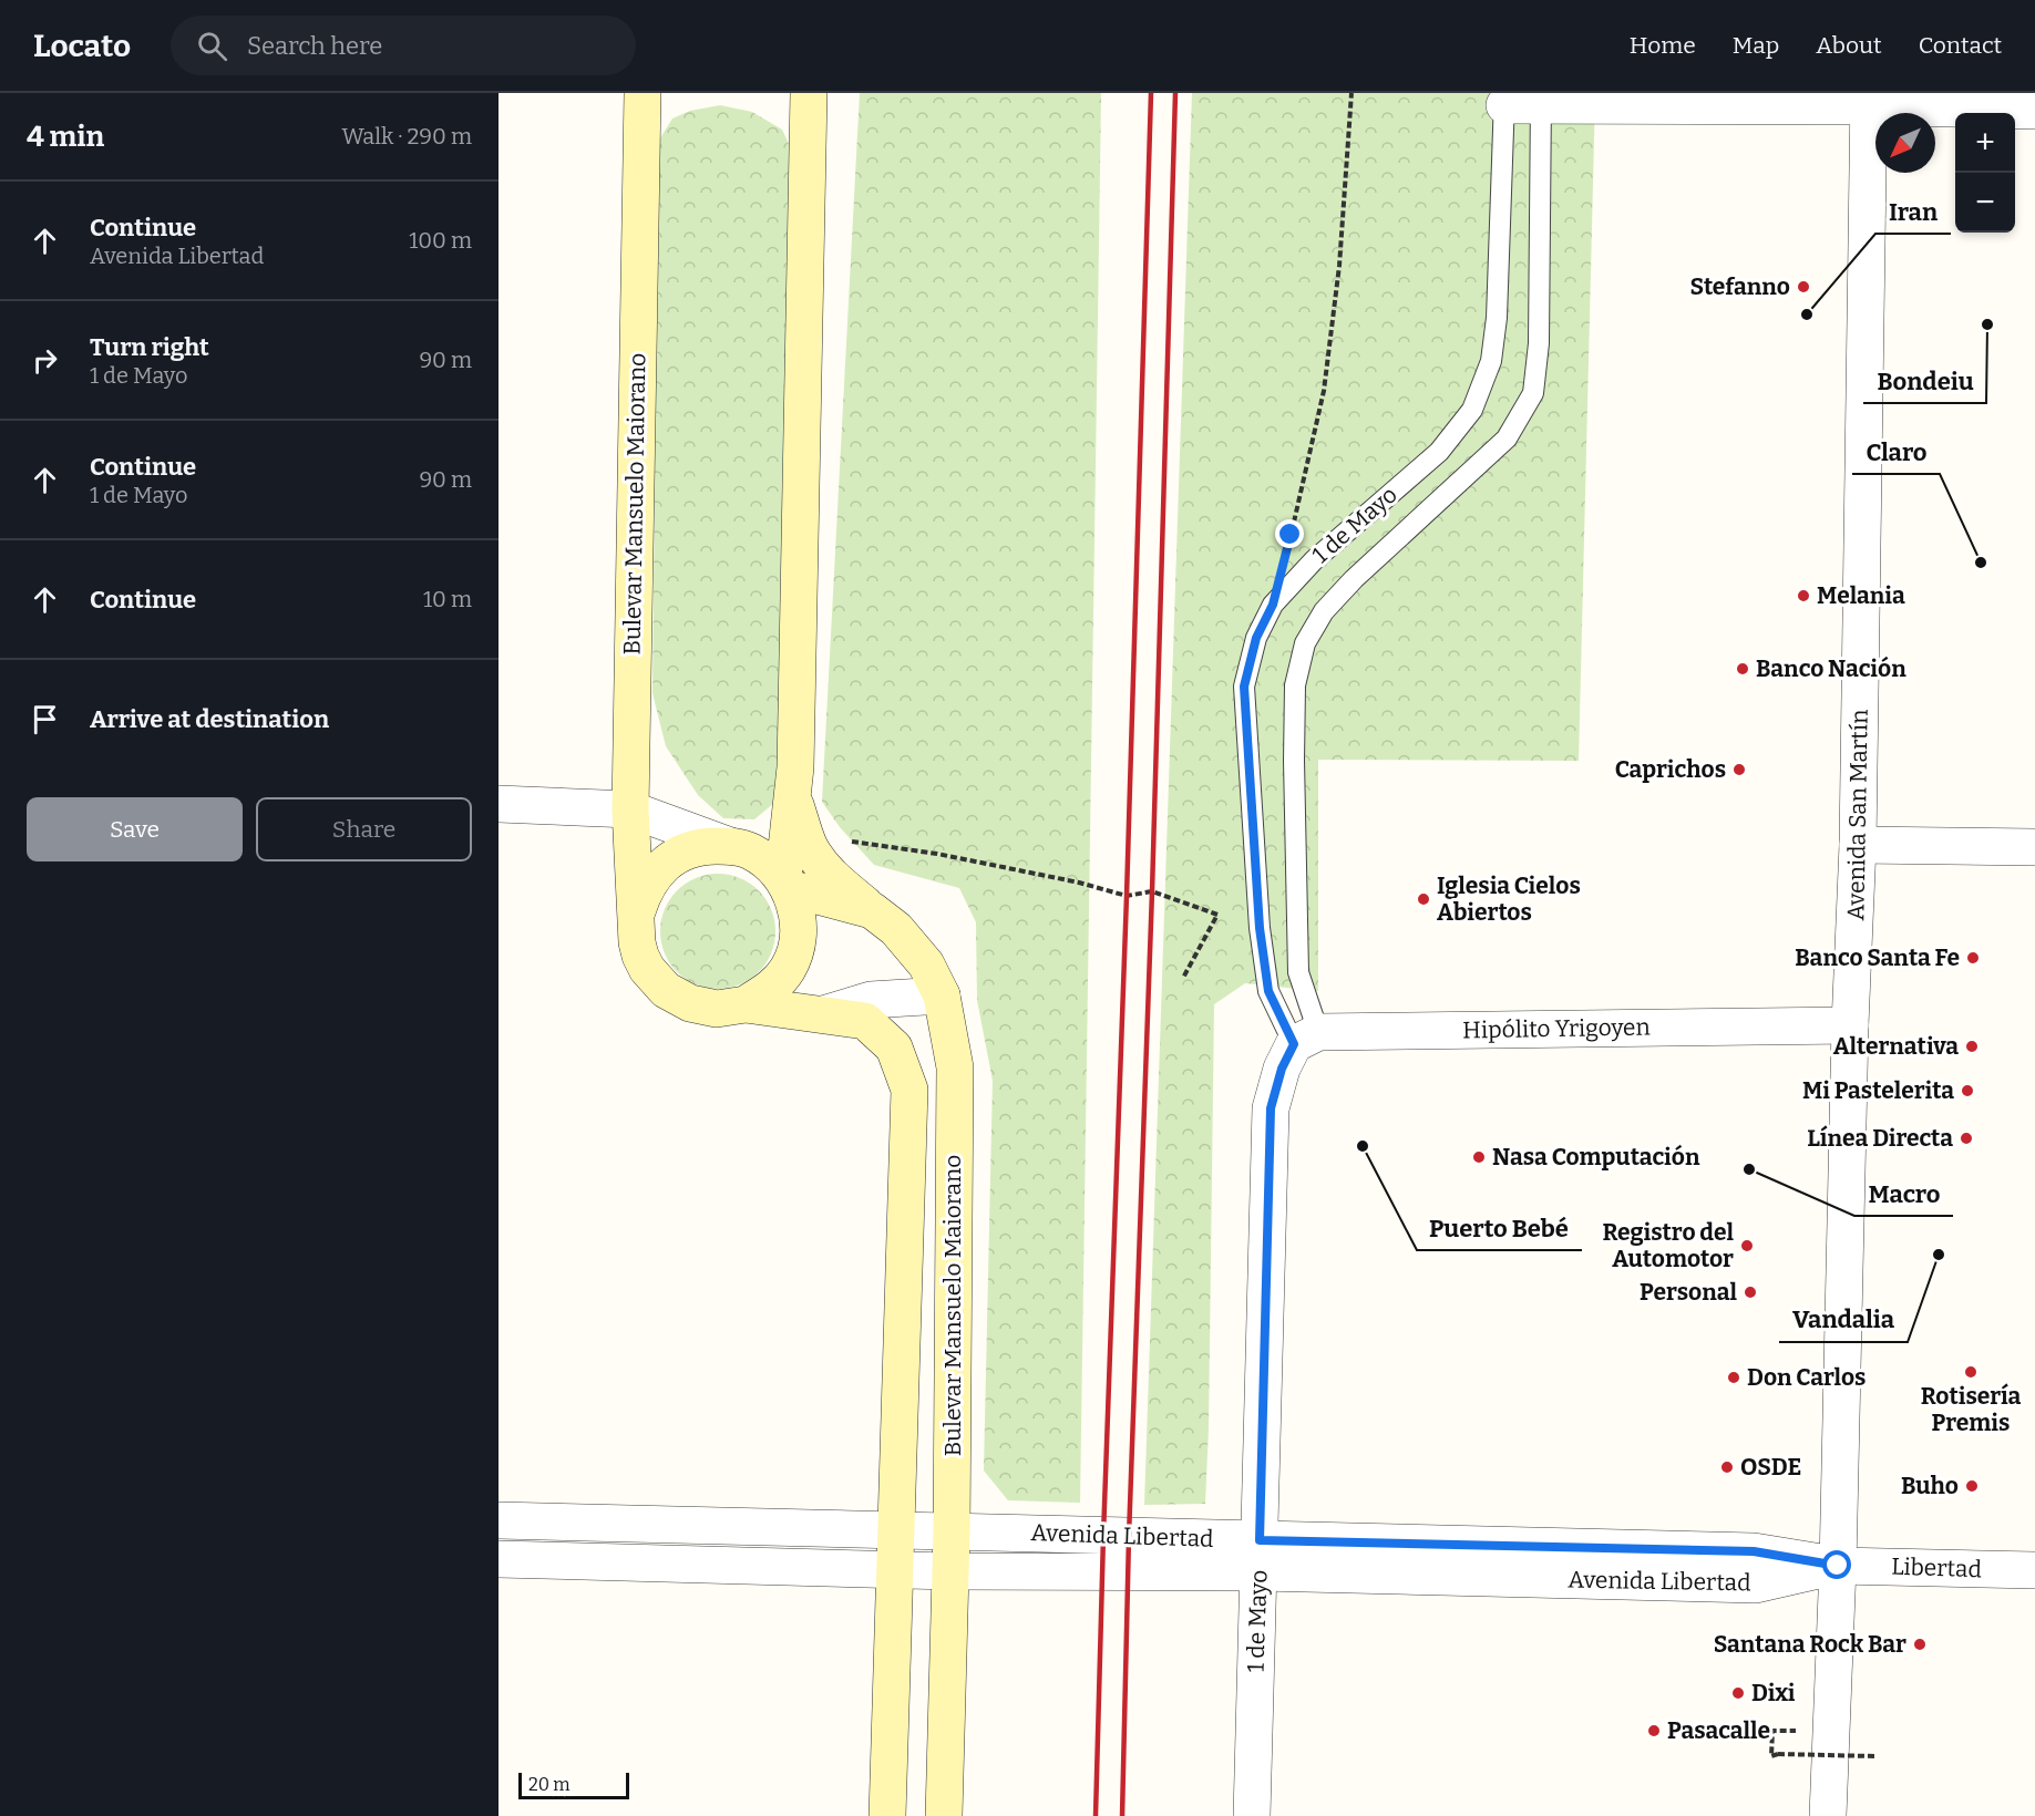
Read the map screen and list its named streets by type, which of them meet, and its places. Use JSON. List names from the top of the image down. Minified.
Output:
{"streets":{"main road":["Bulevar Mansuelo Maiorano"],"street":["1 de Mayo","Avenida San Martín","Hipólito Yrigoyen","Avenida Libertad","Libertad"]},"crossings":[["Bulevar Mansuelo Maiorano","Avenida Libertad"],["1 de Mayo","Hipólito Yrigoyen"],["1 de Mayo","Avenida Libertad"],["Avenida San Martín","Hipólito Yrigoyen"],["Avenida San Martín","Avenida Libertad"],["Avenida San Martín","Libertad"],["Avenida Libertad","Libertad"]],"places":["Stefanno","Iran","Bondeiu","Claro","Melania","Banco Nación","Caprichos","Iglesia Cielos Abiertos","Banco Santa Fe","Alternativa","Mi Pastelerita","Línea Directa","Puerto Bebé","Nasa Computación","Macro","Registro del Automotor","Vandalia","Personal","Rotisería Premis","Don Carlos","OSDE","Buho","Santana Rock Bar","Dixi","Pasacalle"],"scale_bar":"20 m","north":"bottom left","page":{"header":"Locato","search":"Search here","nav":["Home","Map","About","Contact"],"heading":["4 min","Walk · 290 m"],"map_buttons":["+","−"],"list":[["Continue","Avenida Libertad","100 m"],["Turn right","1 de Mayo","90 m"],["Continue","1 de Mayo","90 m"],["Continue","10 m"],"Arrive at destination"],"buttons":["Save","Share"],"scale":"20 m"}}
